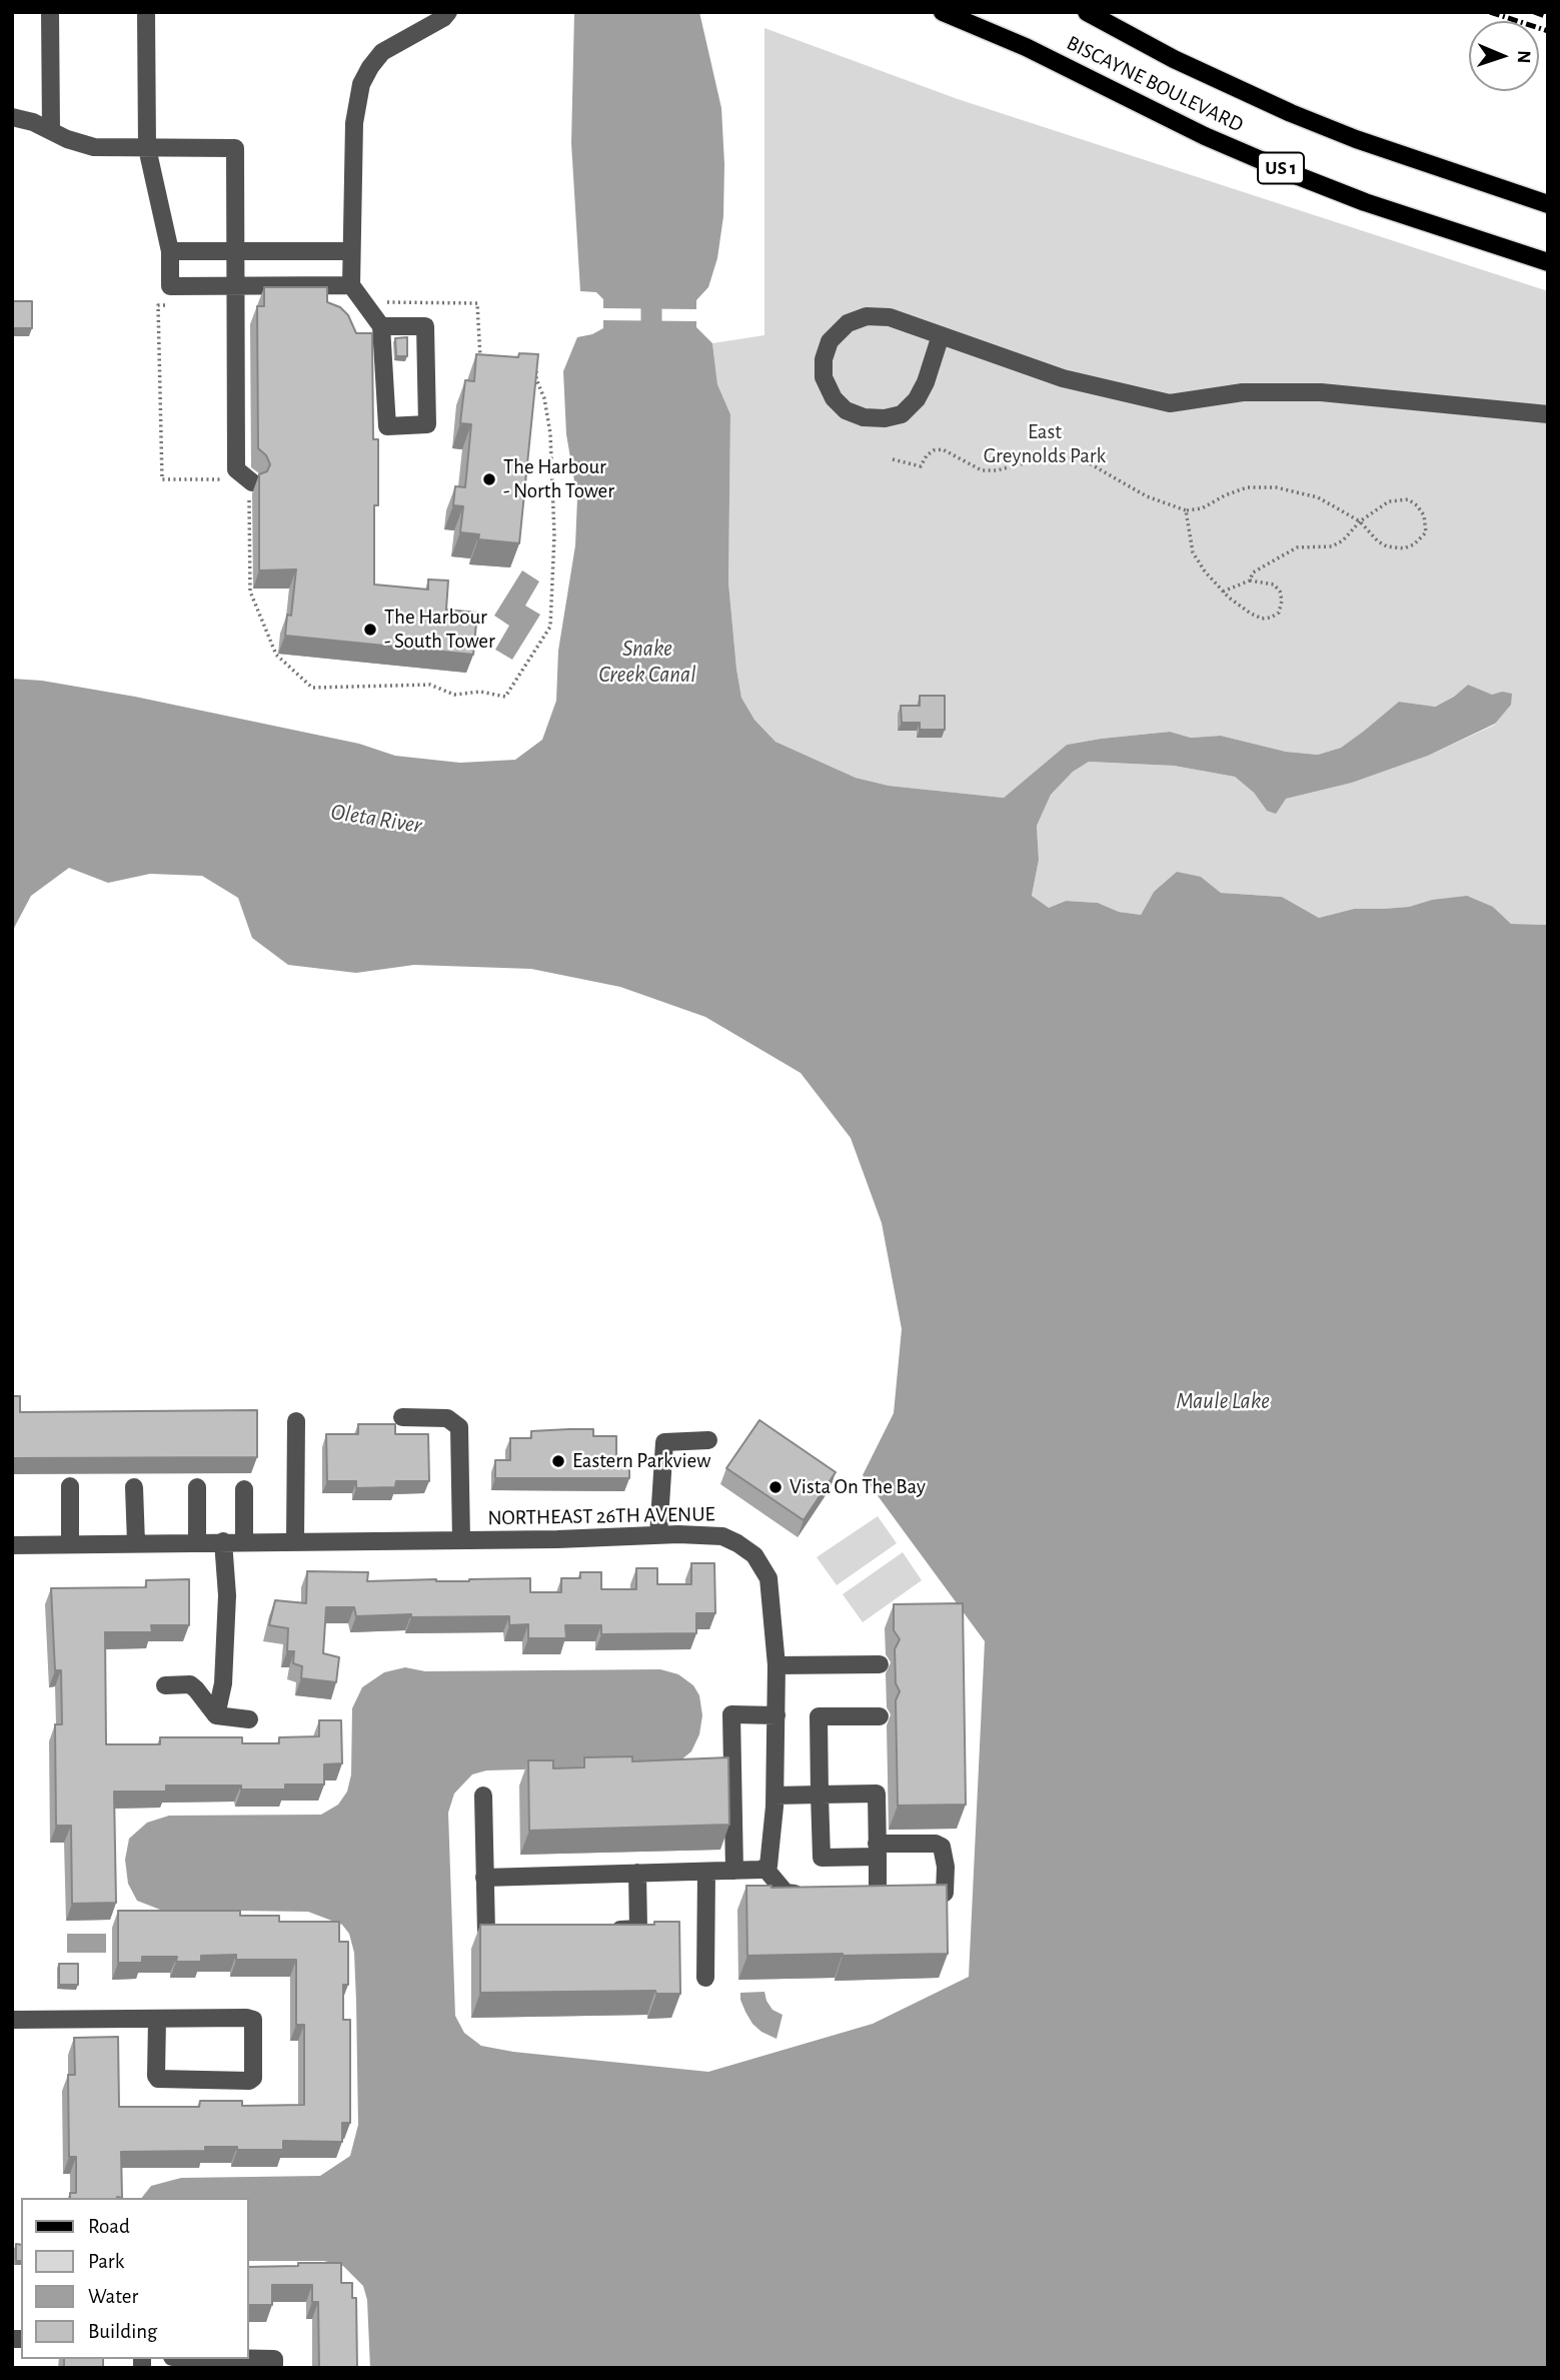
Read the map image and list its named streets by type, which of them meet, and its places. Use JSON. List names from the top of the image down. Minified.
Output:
{"streets":{"main road":["BISCAYNE BOULEVARD","US 1"],"street":["NORTHEAST 26TH AVENUE"]},"water":["Snake Creek Canal","Oleta River","Maule Lake"],"parks":["East Greynolds Park"],"places":["The Harbour - North Tower","The Harbour - South Tower","Eastern Parkview","Vista On The Bay"],"legend":["Road","Park","Water","Building"],"north":"right"}
